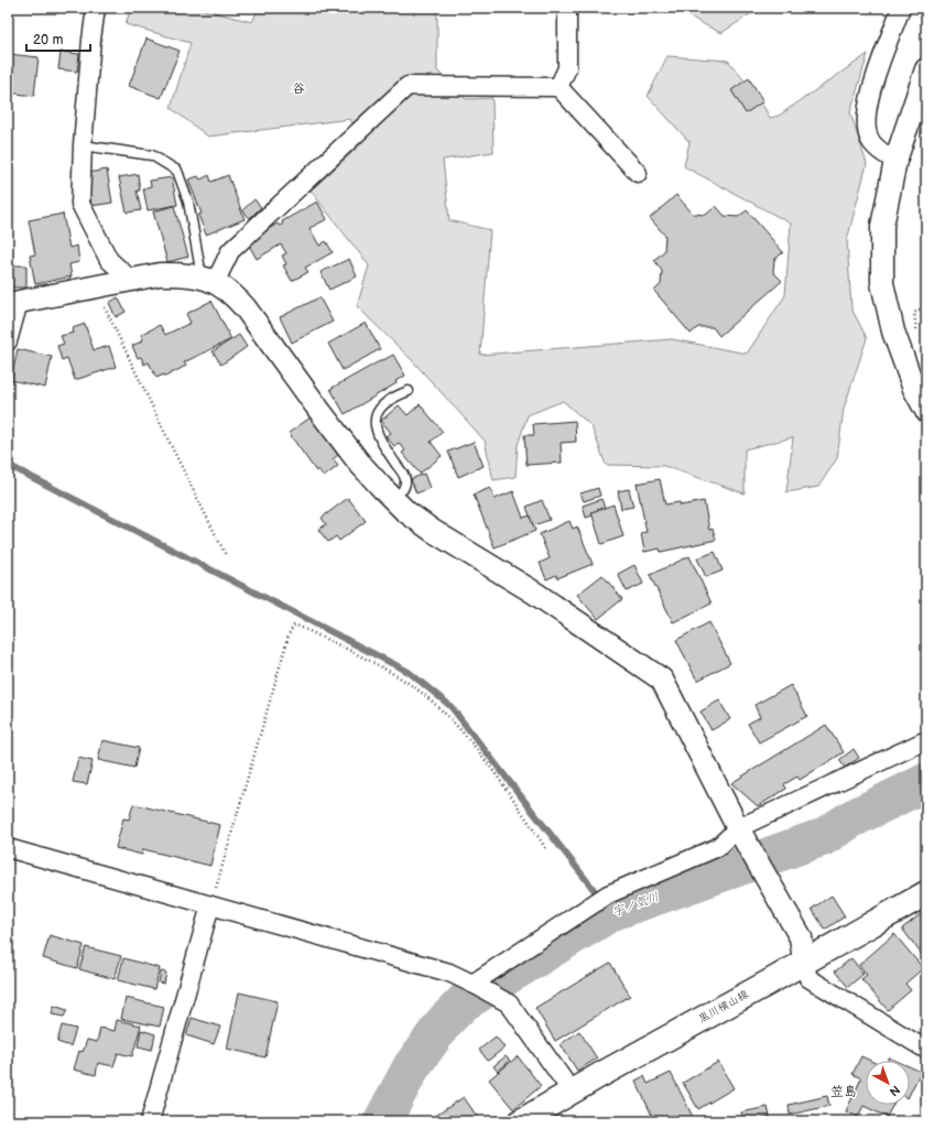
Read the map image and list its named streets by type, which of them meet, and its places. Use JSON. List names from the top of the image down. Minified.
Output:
{"streets":{"main road":["黒川横山線"]},"districts":["谷","笠島"],"water":["宇ノ気川"],"scale_bar":"20 m","north":"bottom right"}
